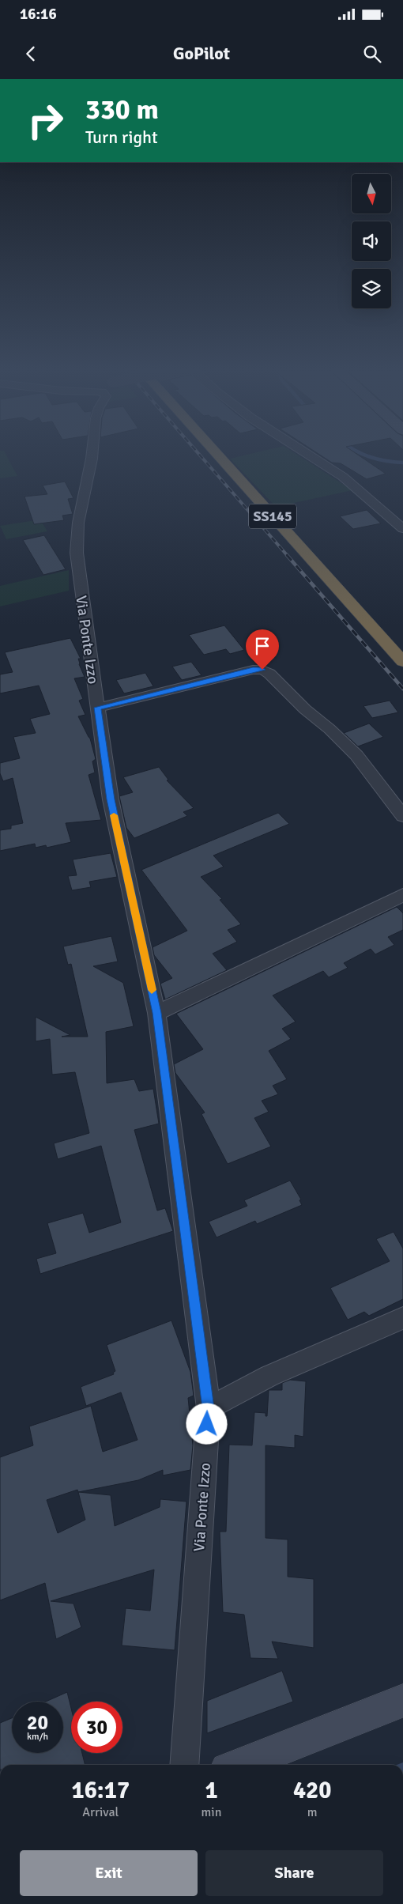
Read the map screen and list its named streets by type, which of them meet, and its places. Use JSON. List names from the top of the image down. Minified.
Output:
{"streets":{"highway":["SS145"],"street":["Via Ponte Izzo"]},"north":"bottom","page":{"status":"16:16","header":"GoPilot","turn":["330 m","Turn right"],"speed":"20 km/h","limit":"30","eta":["16:17","Arrival","1","min","420","m"],"buttons":["Exit","Share"]}}
